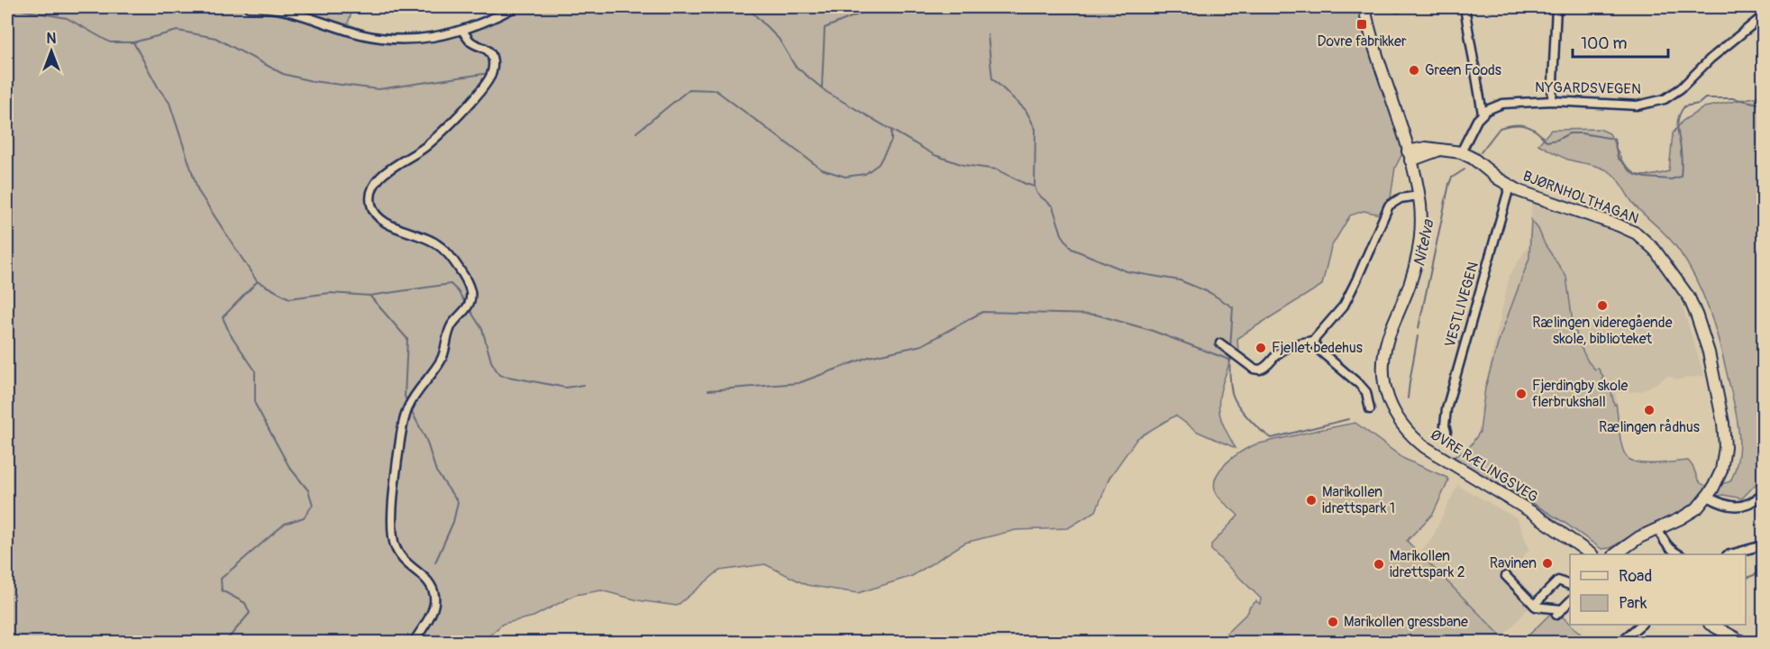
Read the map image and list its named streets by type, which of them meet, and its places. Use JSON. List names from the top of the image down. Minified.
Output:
{"streets":{"main road":["BJØRNHOLTHAGAN","ØVRE RÆLINGSVEG"],"street":["NYGARDSVEGEN","VESTLIVEGEN"]},"crossings":[["BJØRNHOLTHAGAN","VESTLIVEGEN"]],"water":["Nitelva"],"places":{"transit":["Dovre fabrikker"],"other":["Green Foods","Rælingen videregående skole, biblioteket","Fjellet bedehus","Fjerdingby skole flerbrukshall","Rælingen rådhus","Marikollen idrettspark 1","Ravinen","Marikollen idrettspark 2","Marikollen gressbane"]},"legend":["Road","Park"],"scale_bar":"100 m","north":"top"}
